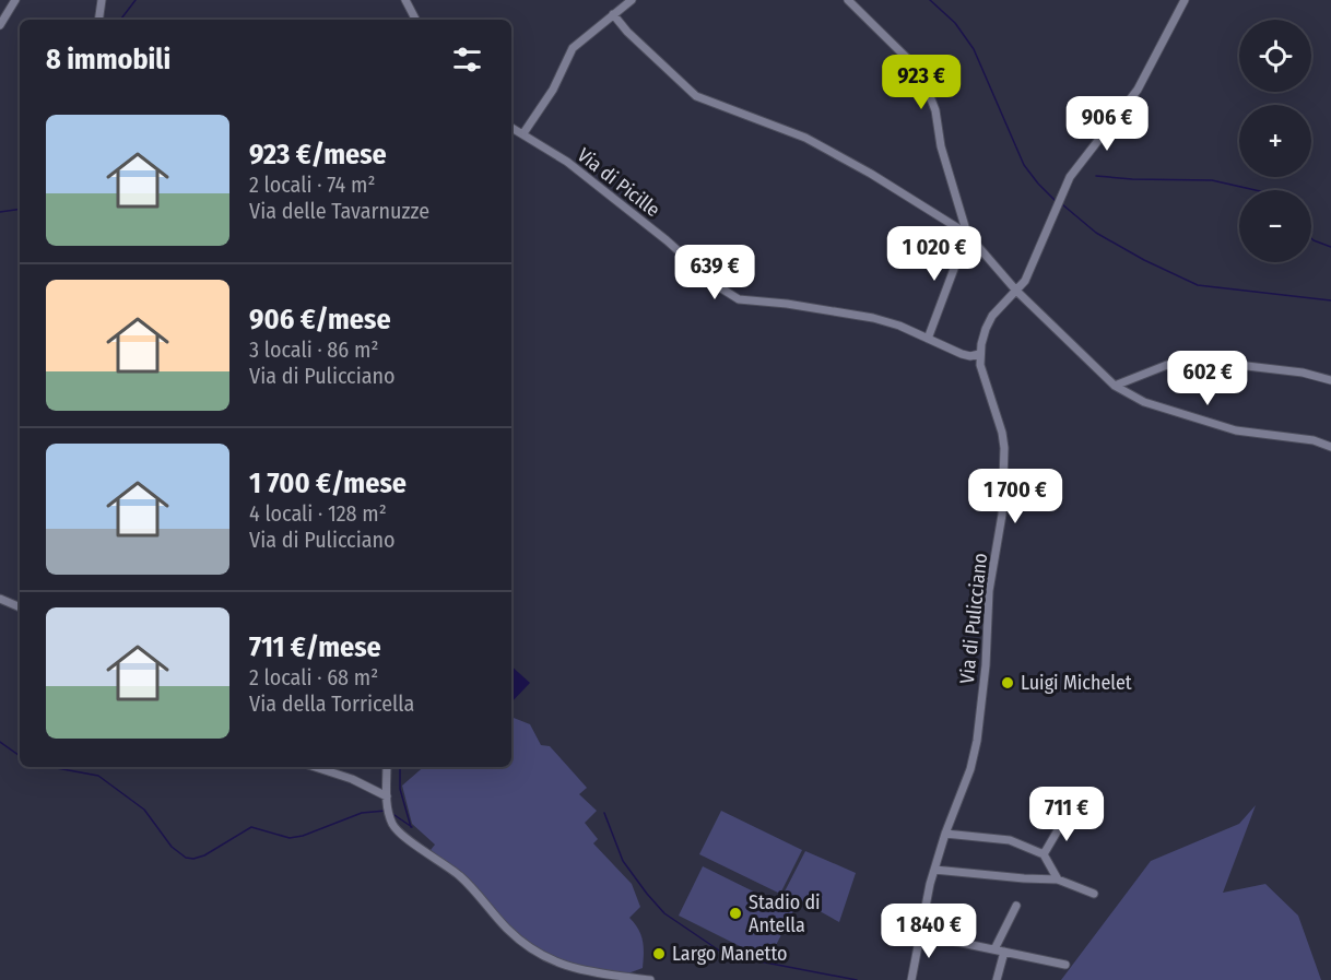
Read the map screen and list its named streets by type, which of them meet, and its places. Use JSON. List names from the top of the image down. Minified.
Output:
{"streets":{"street":["Via di Picille","Via di Pulicciano"]},"crossings":[["Via di Picille","Via di Pulicciano"]],"places":["Luigi Michelet","Stadio di Antella","Largo Manetto"],"page":{"map_buttons":["+","−"],"heading":"8 immobili","price":["923 €","906 €","1 020 €","639 €","602 €","1 700 €","711 €","1 840 €"],"list":[{"name":"923 €/mese","note":"2 locali · 74 m² · Via delle Tavarnuzze"},{"name":"906 €/mese","note":"3 locali · 86 m² · Via di Pulicciano"},{"name":"1 700 €/mese","note":"4 locali · 128 m² · Via di Pulicciano"},{"name":"711 €/mese","note":"2 locali · 68 m² · Via della Torricella"}]}}
